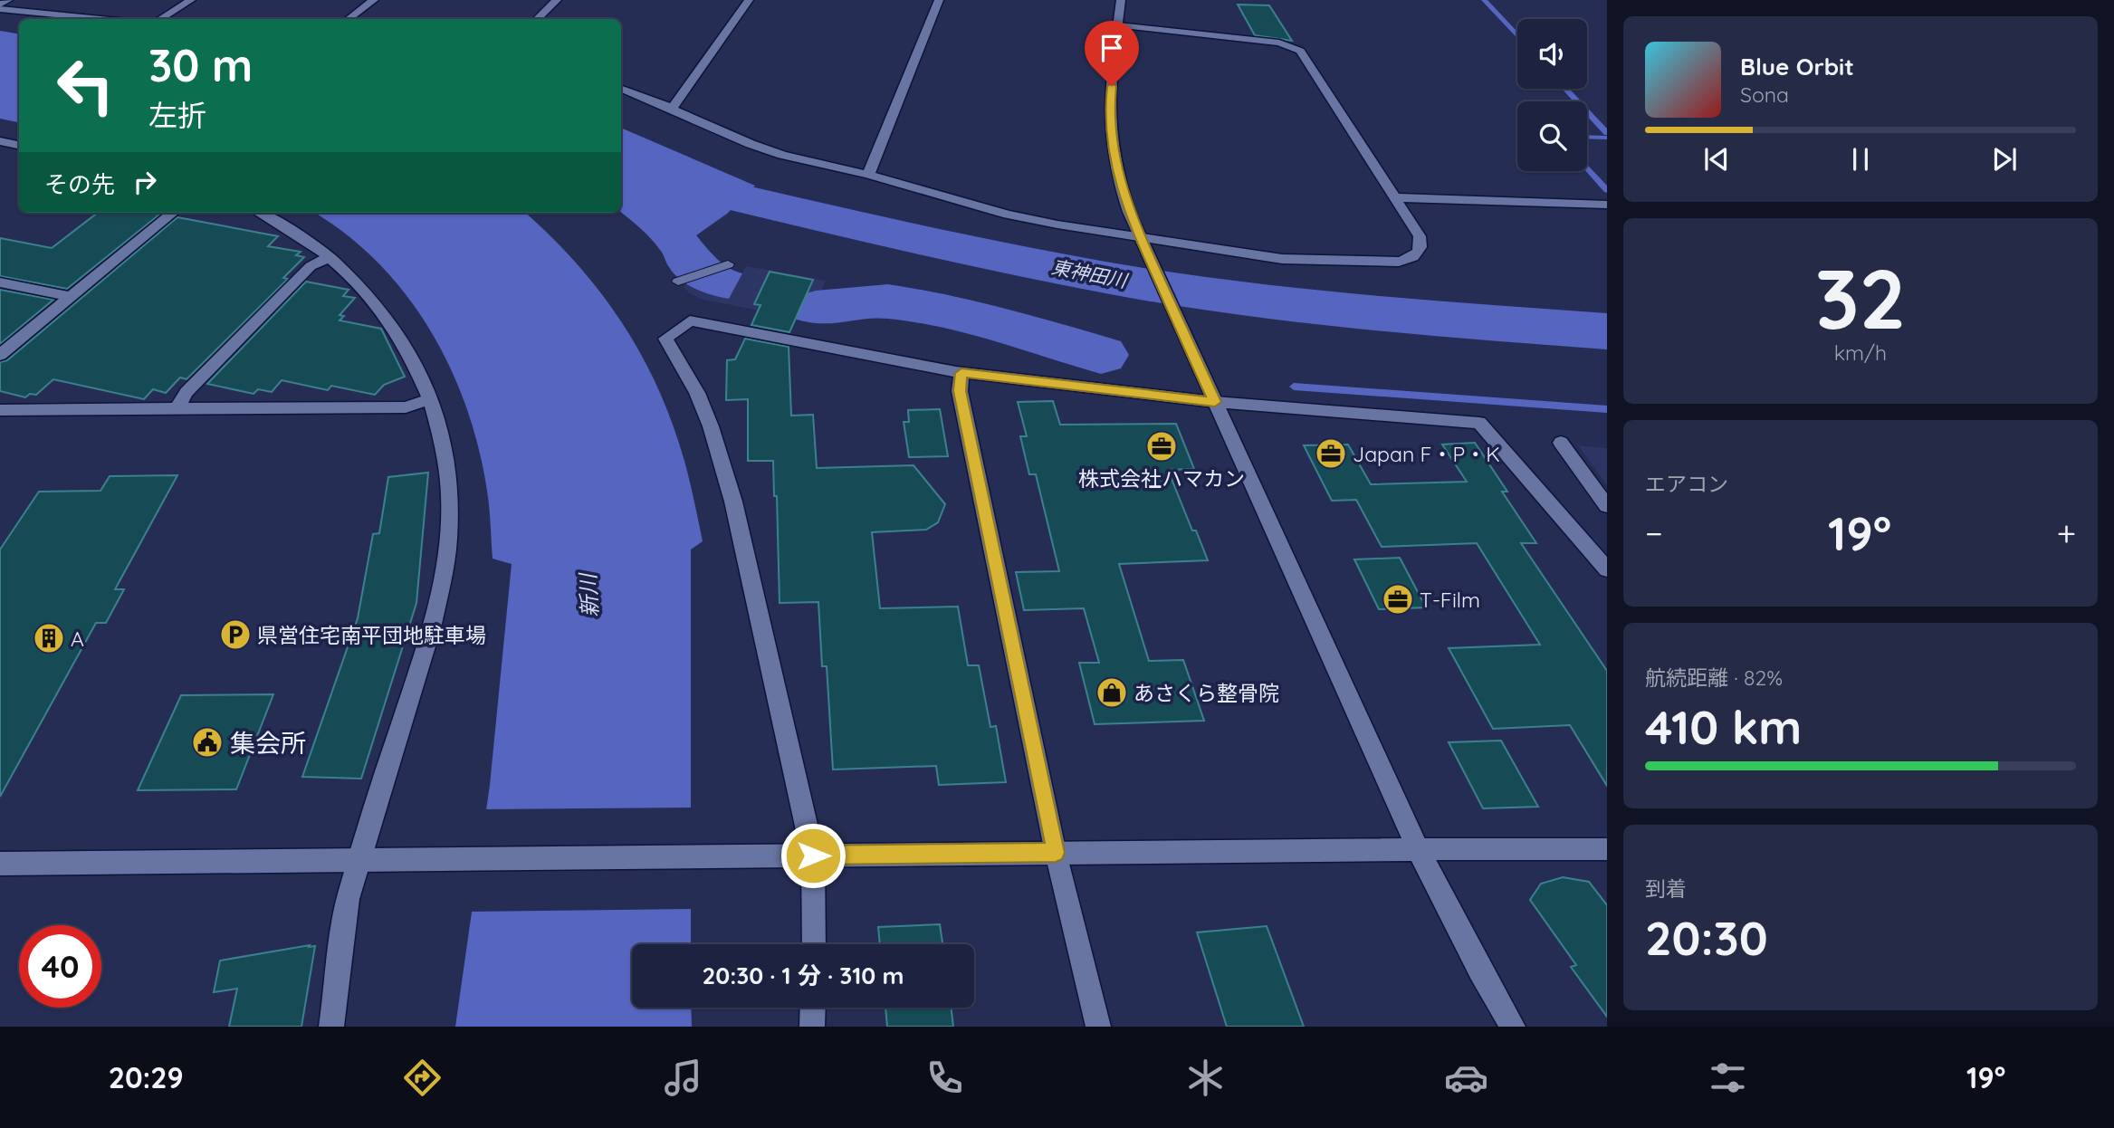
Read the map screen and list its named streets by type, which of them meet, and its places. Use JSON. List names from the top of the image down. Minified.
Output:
{"water":["東神田川","新川"],"places":{"office":["株式会社ハマカン","Japan F・P・K","T-Film"],"parking":["県営住宅南平団地駐車場"],"building":["A"],"shop":["あさくら整骨院"],"public building":["集会所"]},"page":{"turn":["30 m","左折"],"song":["Blue Orbit","Sona"],"then":"その先","tile":[["32","km/h"],"エアコン",["航続距離 · 82%","410 km"],["到着","20:30"]],"heat":["−","19°","+"],"limit":"40","trip":"20:30 · 1 分 · 310 m","tabs":["20:29","19°"]}}
